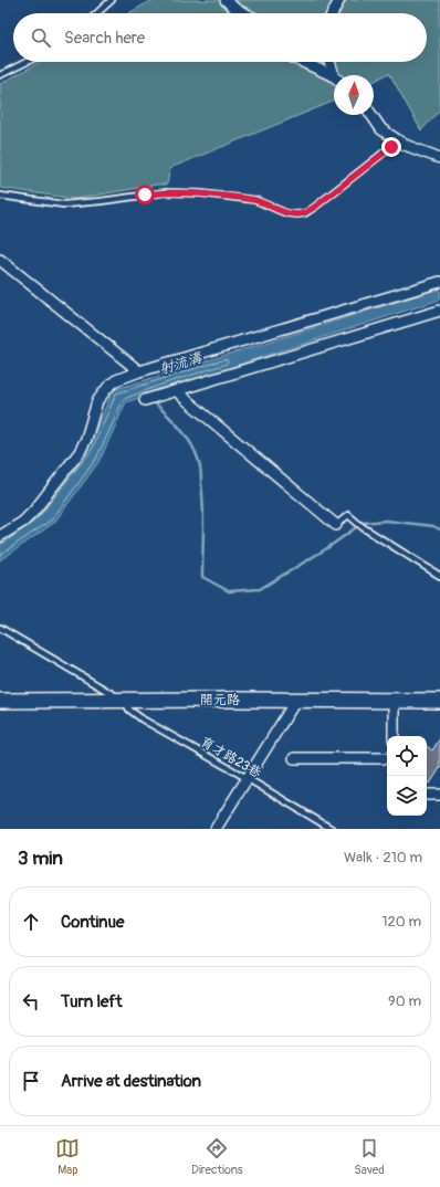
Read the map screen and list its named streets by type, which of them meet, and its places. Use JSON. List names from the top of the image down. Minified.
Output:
{"streets":{"main road":["開元路"],"lane":["育才路23巷"]},"crossings":[["開元路","育才路23巷"]],"water":["射流溝"],"north":"top","page":{"search":"Search here","heading":["3 min","Walk · 210 m"],"list":[["Continue","120 m"],["Turn left","90 m"],"Arrive at destination"],"nav":["Map","Directions","Saved"]}}
